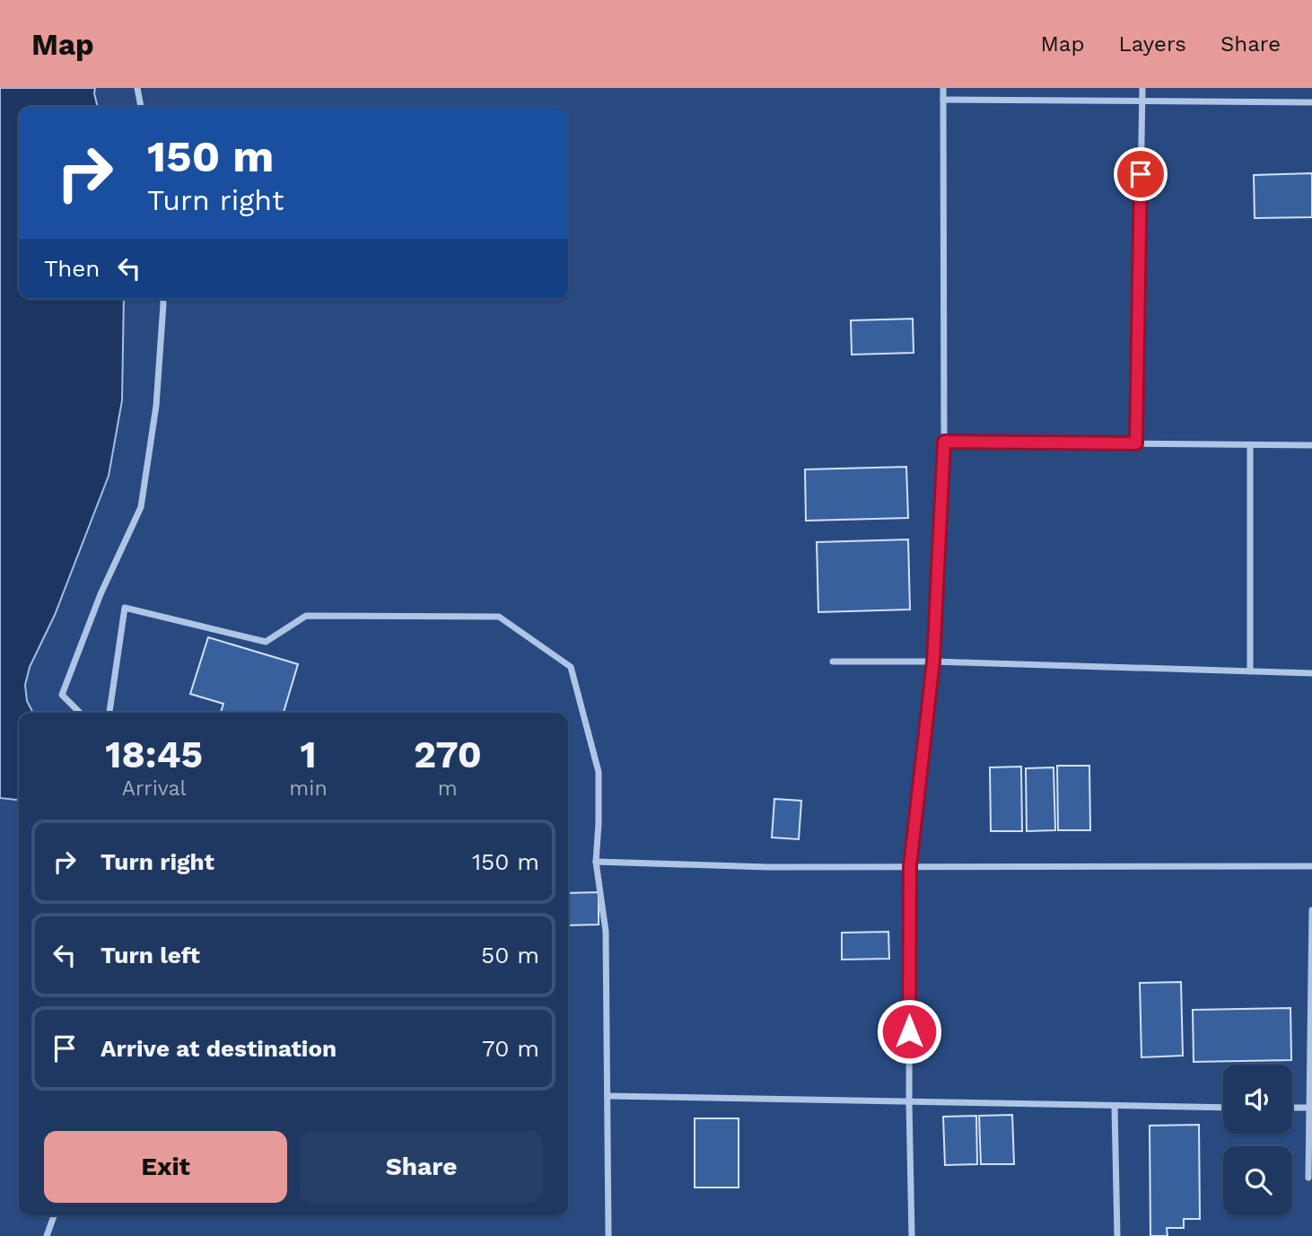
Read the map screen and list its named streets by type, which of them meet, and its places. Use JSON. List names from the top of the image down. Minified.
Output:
{"page":{"header":"Map","nav":["Map","Layers","Share"],"turn":["150 m","Turn right"],"then":"Then","eta":["18:45","Arrival","1","min","270","m"],"list":[{"name":"Turn right","value":"150 m"},{"name":"Turn left","value":"50 m"},{"name":"Arrive at destination","value":"70 m"}],"buttons":["Exit","Share"]}}
